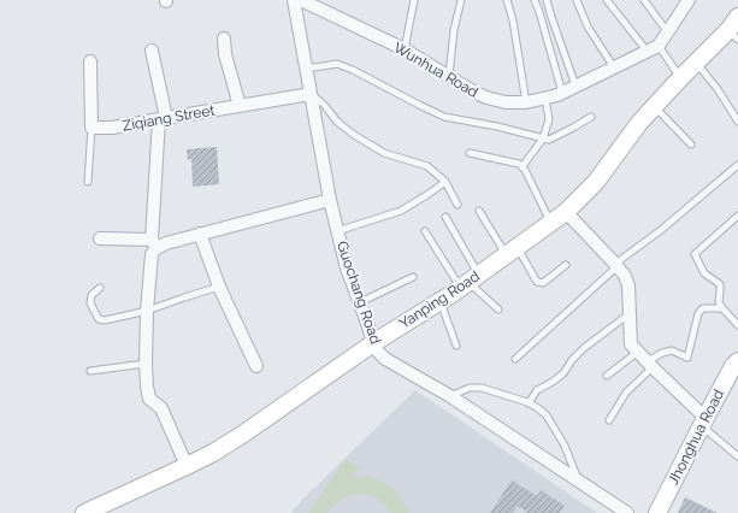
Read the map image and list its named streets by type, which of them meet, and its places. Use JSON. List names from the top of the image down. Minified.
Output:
{"streets":{"street":["Wunhua Road","Ziqiang Street","Guochang Road","Yanping Road","Jhonghua Road"]},"crossings":[["Ziqiang Street","Guochang Road"],["Guochang Road","Yanping Road"]]}
